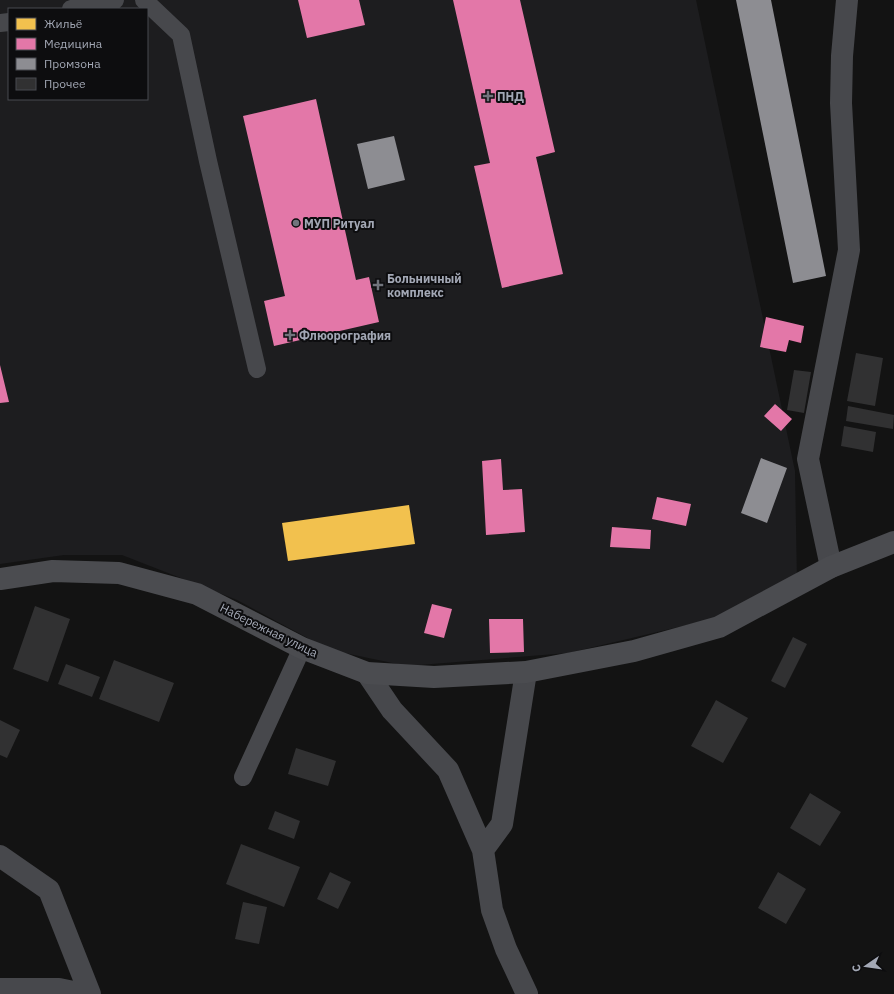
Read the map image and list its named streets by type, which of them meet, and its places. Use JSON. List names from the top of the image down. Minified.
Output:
{"streets":{"main road":["Набережная улица"]},"places":{"health":["ПНД","Больничный комплекс","Флюорография"],"other":["МУП Ритуал"]},"legend":["Жильё","Медицина","Промзона","Прочее"],"north":"left"}
